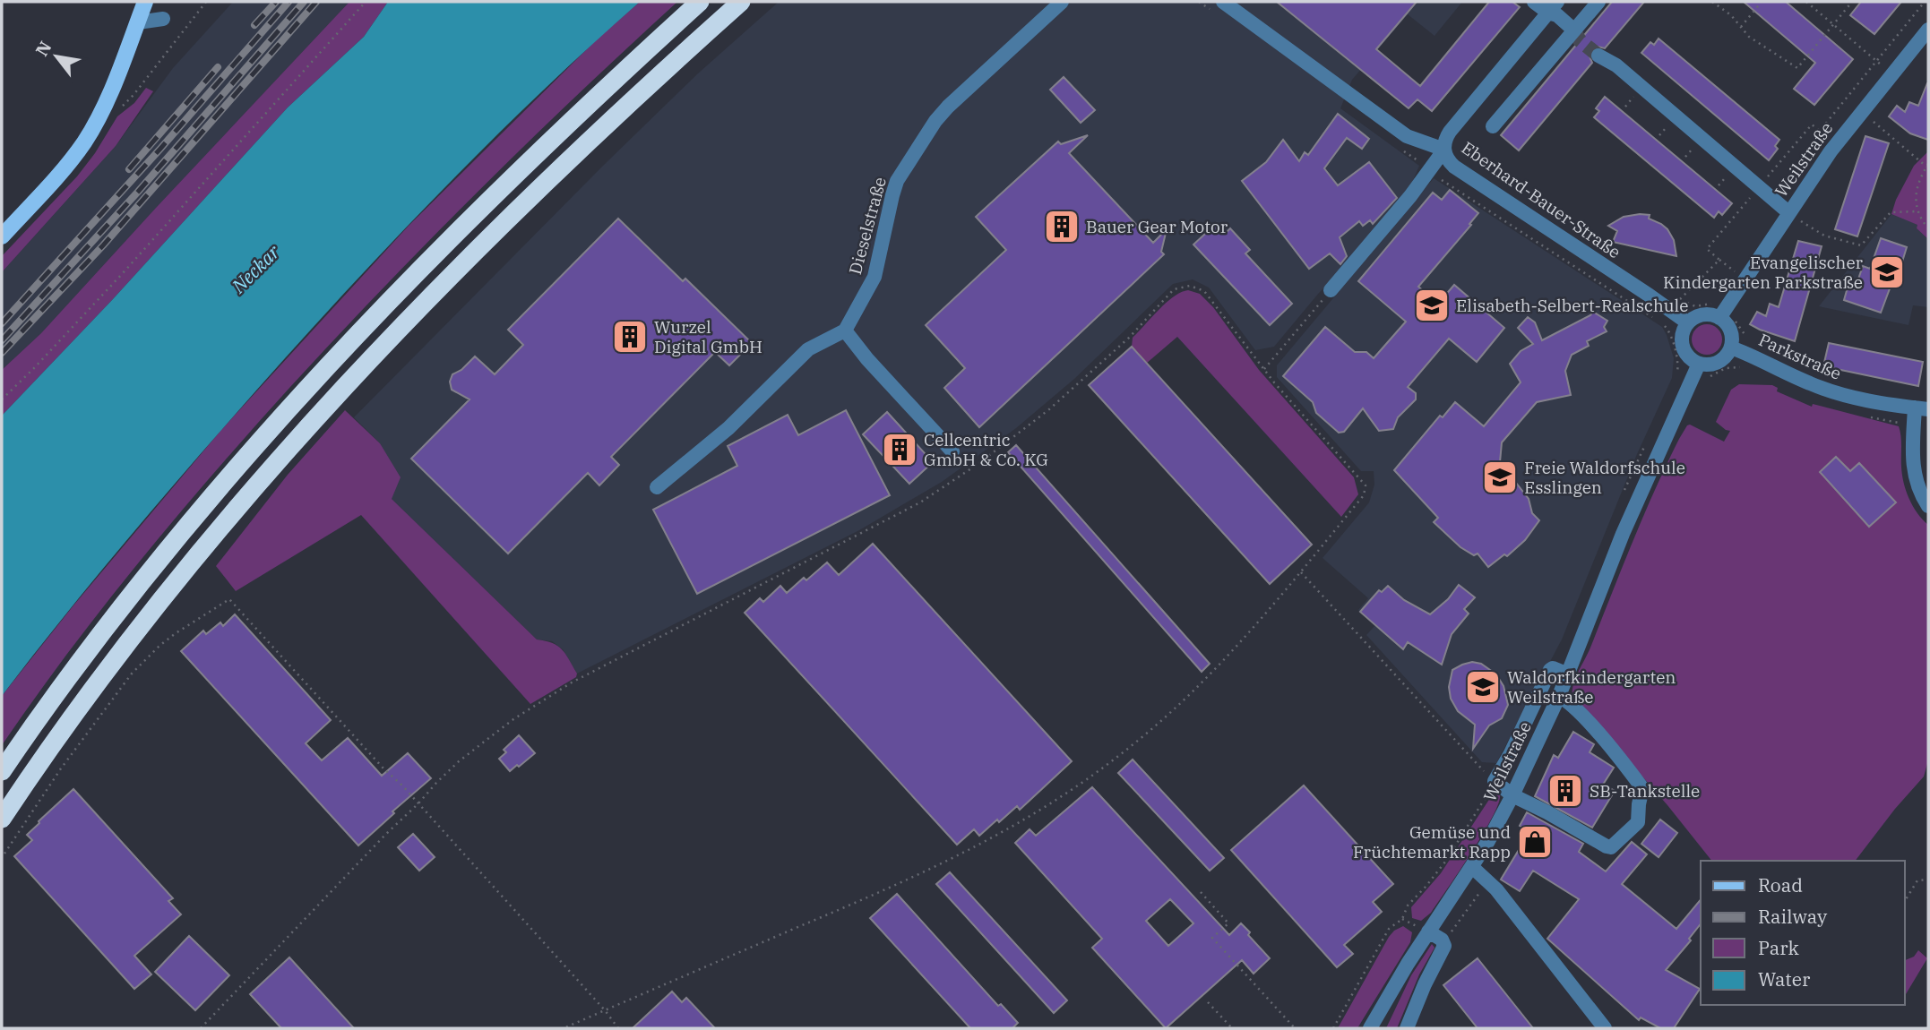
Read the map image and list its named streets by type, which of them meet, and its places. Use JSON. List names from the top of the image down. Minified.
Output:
{"streets":{"street":["Weilstraße","Eberhard-Bauer-Straße","Dieselstraße","Parkstraße"]},"crossings":[["Weilstraße","Eberhard-Bauer-Straße"],["Weilstraße","Parkstraße"],["Eberhard-Bauer-Straße","Parkstraße"]],"water":["Neckar"],"places":{"building":["Bauer Gear Motor","Wurzel Digital GmbH","Cellcentric GmbH & Co. KG","SB-Tankstelle"],"school or university":["Evangelischer Kindergarten Parkstraße","Elisabeth-Selbert-Realschule","Freie Waldorfschule Esslingen","Waldorfkindergarten Weilstraße"],"shop":["Gemüse und Früchtemarkt Rapp"]},"legend":["Road","Railway","Park","Water"],"north":"top left"}
